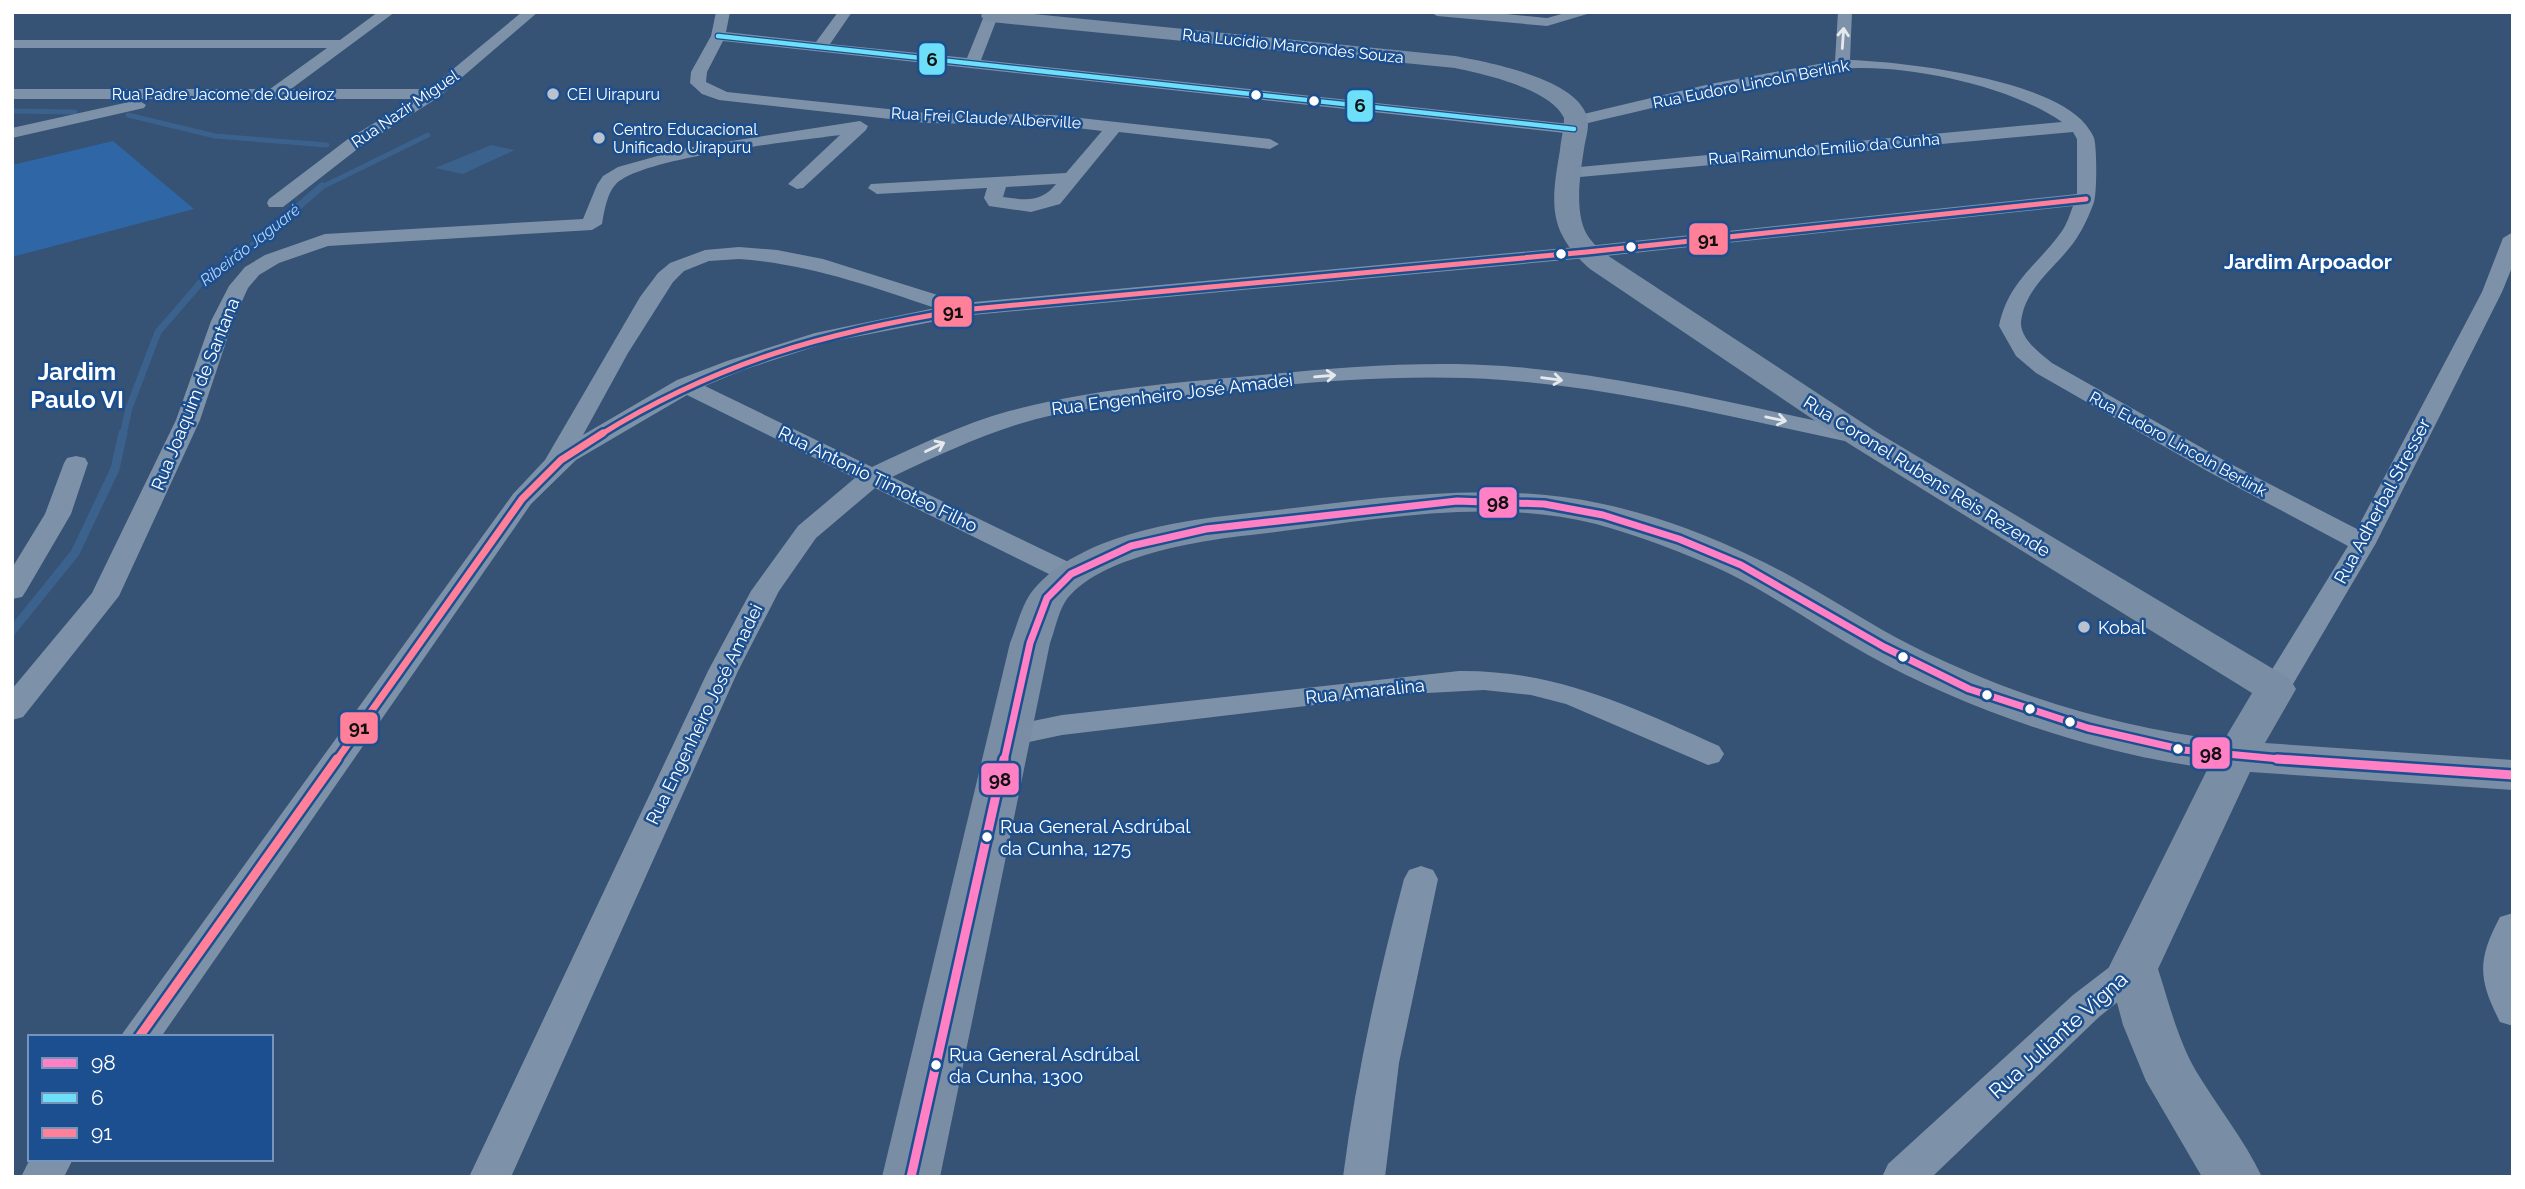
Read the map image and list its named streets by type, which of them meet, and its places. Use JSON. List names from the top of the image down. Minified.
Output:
{"streets":{"street":["Rua Lucídio Marcondes Souza","Rua Eudoro Lincoln Berlink","Rua Padre Jacome de Queiroz","Rua Nazir Miguel","Rua Frei Claude Alberville","Rua Raimundo Emílio da Cunha","Rua Joaquim de Santana","Rua Engenheiro José Amadei","Rua Coronel Rubens Reis Rezende","Rua Antonio Timoteo Filho","Rua Adherbal Stresser","Rua Amaralina","Rua Juliante Vigna"]},"crossings":[["Rua Lucídio Marcondes Souza","Rua Eudoro Lincoln Berlink"],["Rua Eudoro Lincoln Berlink","Rua Frei Claude Alberville"],["Rua Eudoro Lincoln Berlink","Rua Raimundo Emílio da Cunha"],["Rua Eudoro Lincoln Berlink","Rua Adherbal Stresser"],["Rua Padre Jacome de Queiroz","Rua Nazir Miguel"],["Rua Engenheiro José Amadei","Rua Coronel Rubens Reis Rezende"],["Rua Engenheiro José Amadei","Rua Antonio Timoteo Filho"],["Rua Coronel Rubens Reis Rezende","Rua Adherbal Stresser"],["Rua Adherbal Stresser","Rua Juliante Vigna"]],"districts":["Jardim Arpoador","Jardim Paulo VI"],"water":["Ribeirão Jaguaré"],"places":["CEI Uirapuru","Centro Educacional Unificado Uirapuru","Kobal","Rua General Asdrúbal da Cunha, 1275","Rua General Asdrúbal da Cunha, 1300"],"lines":["transit line 6","transit line 91","transit line 98"],"legend":["98","6","91"]}
